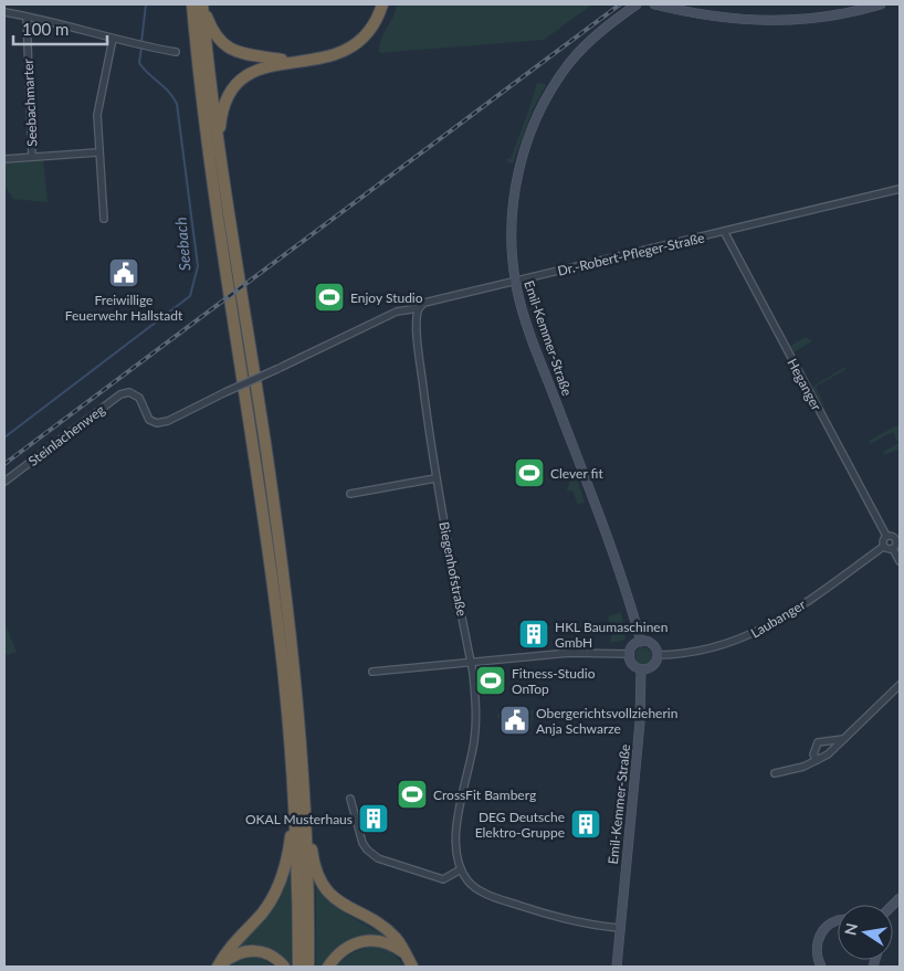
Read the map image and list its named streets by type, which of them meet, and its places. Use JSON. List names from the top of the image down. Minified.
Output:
{"streets":{"street":["Seebachmarter","Dr.-Robert-Pfleger-Straße","Emil-Kemmer-Straße","Heganger","Steinlachenweg","Biegenhofstraße","Laubanger"]},"crossings":[["Dr.-Robert-Pfleger-Straße","Emil-Kemmer-Straße"],["Dr.-Robert-Pfleger-Straße","Heganger"],["Dr.-Robert-Pfleger-Straße","Steinlachenweg"],["Dr.-Robert-Pfleger-Straße","Biegenhofstraße"],["Emil-Kemmer-Straße","Laubanger"]],"water":["Seebach"],"places":{"public building":["Freiwillige Feuerwehr Hallstadt","Obergerichtsvollzieherin Anja Schwarze"],"sports":["Enjoy Studio","Clever fit","Fitness-Studio OnTop","CrossFit Bamberg"],"building":["HKL Baumaschinen GmbH","OKAL Musterhaus","DEG Deutsche Elektro-Gruppe"]},"scale_bar":"100 m","north":"left"}
